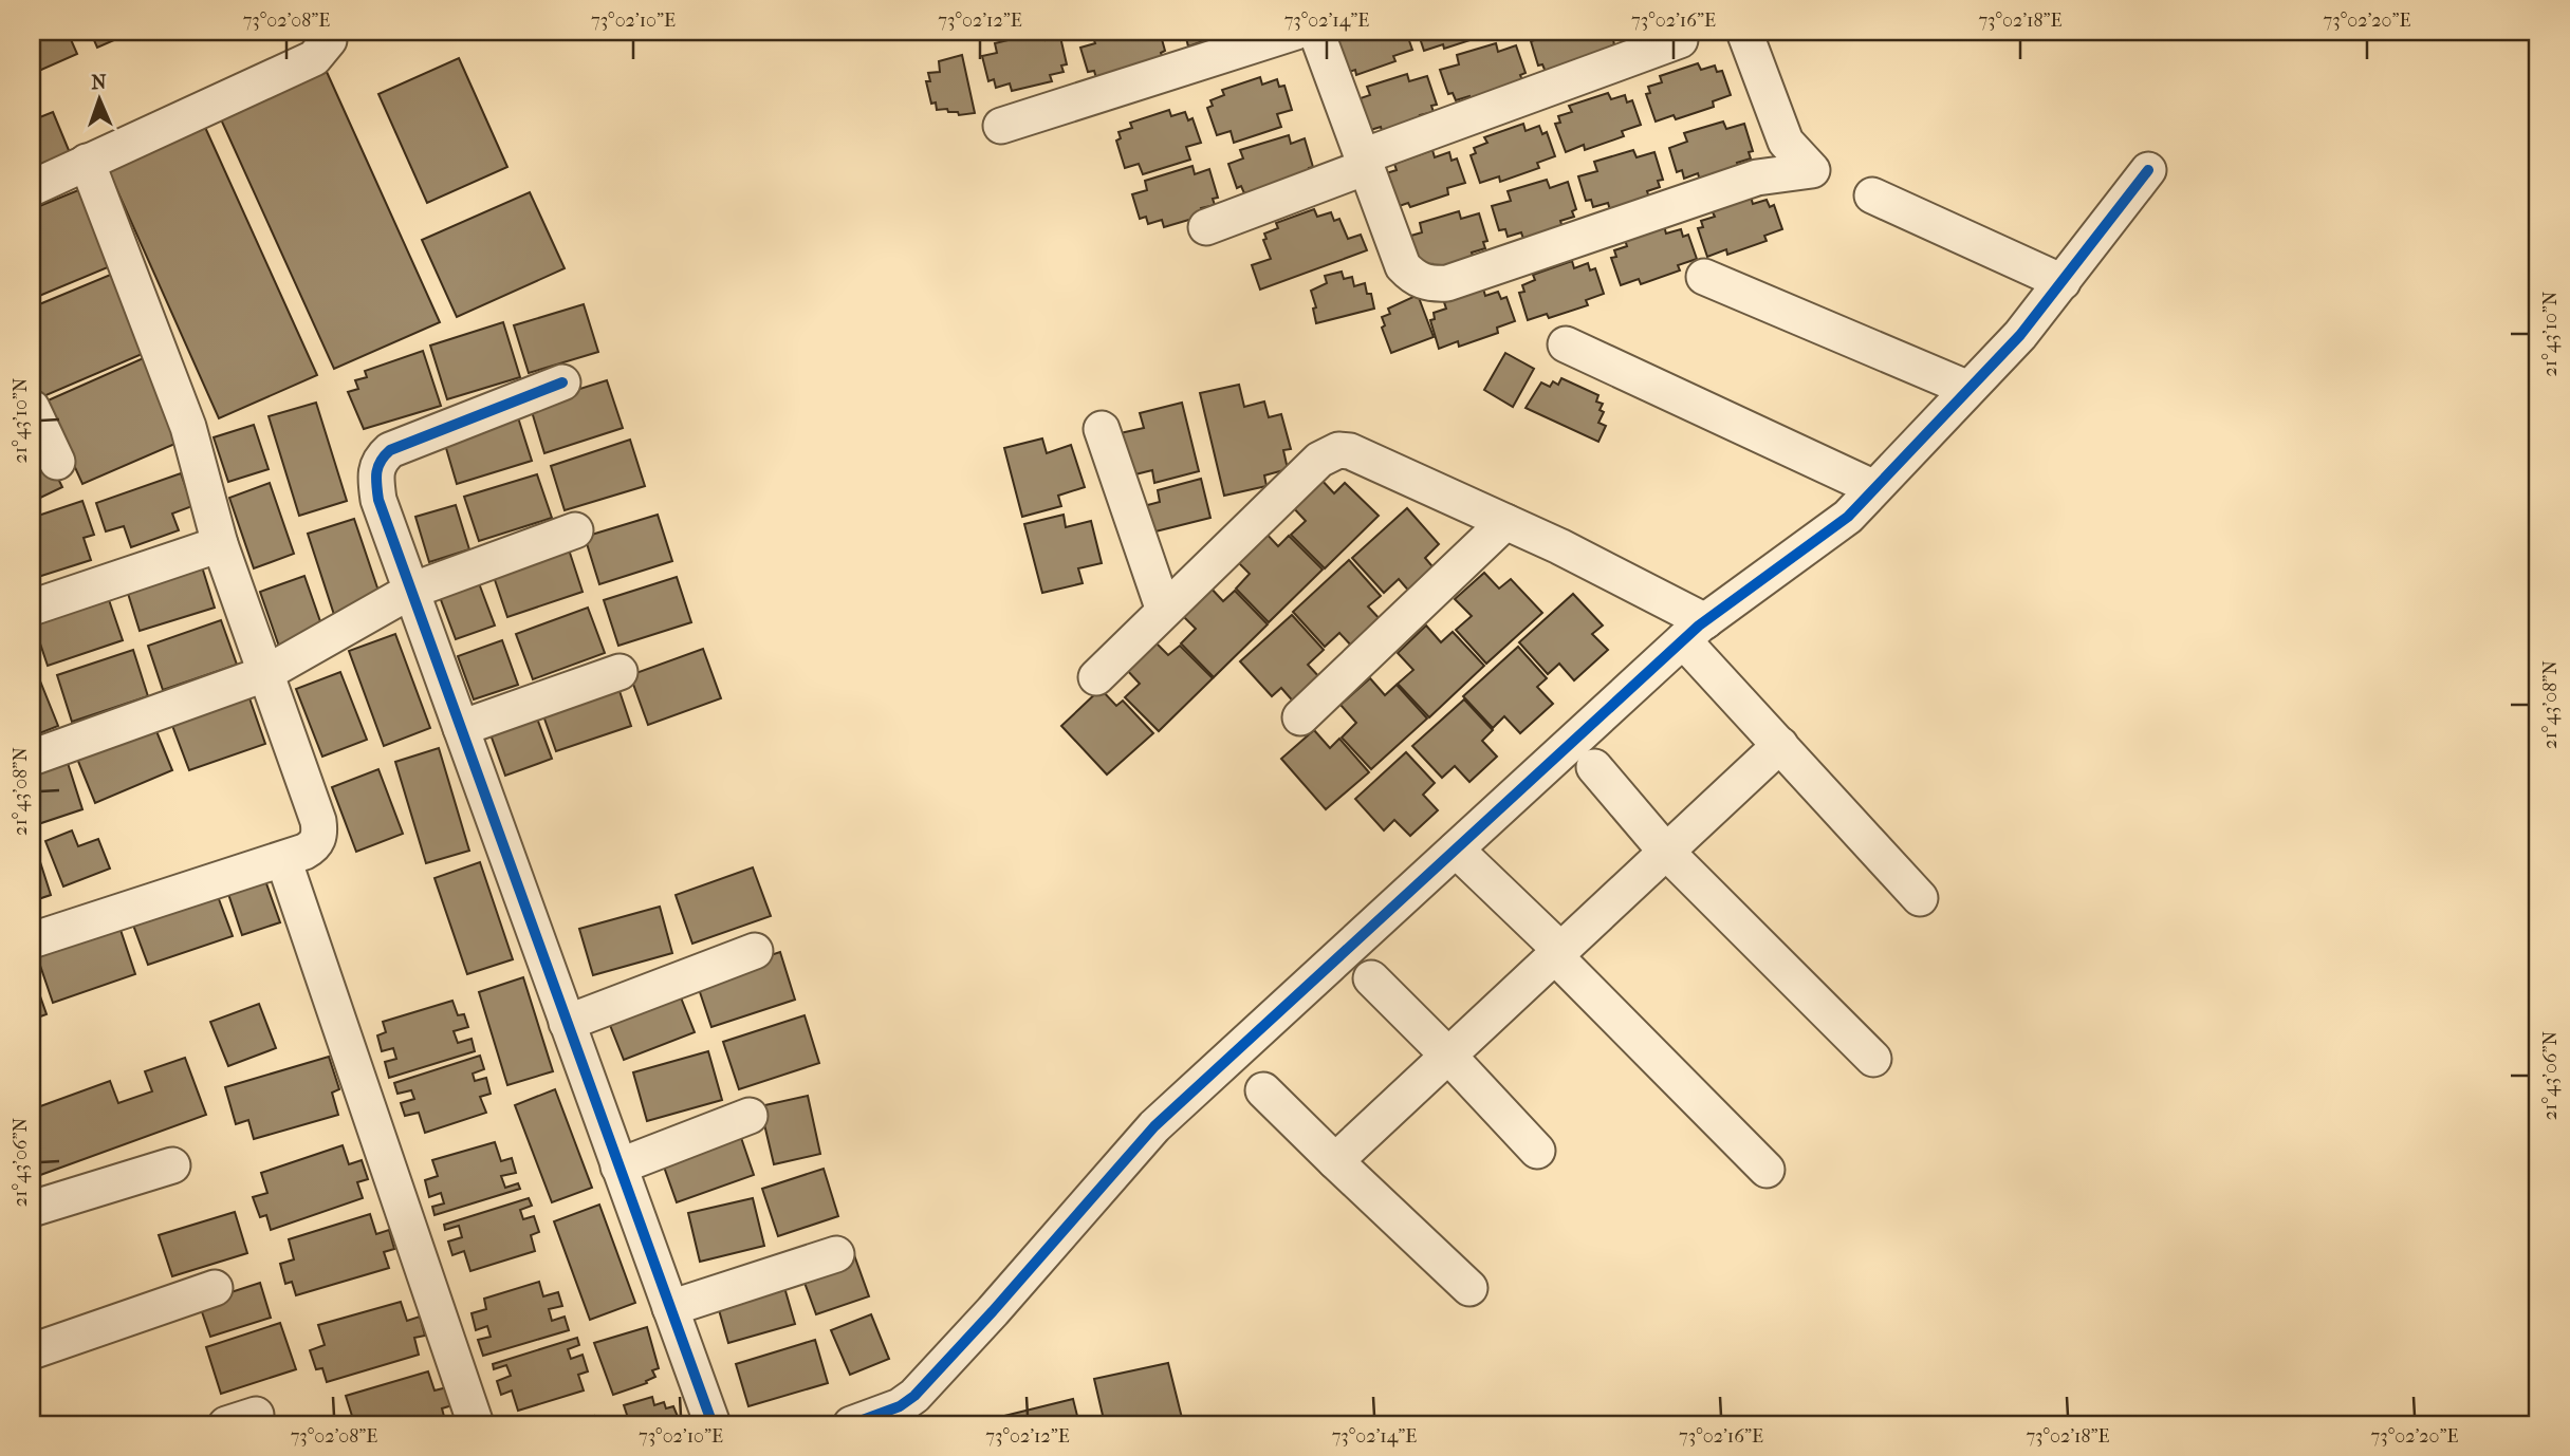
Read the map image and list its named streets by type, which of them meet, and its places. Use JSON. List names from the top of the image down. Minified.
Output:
{"north":"top","coordinates":["73°02'08\"E","73°02'10\"E","73°02'12\"E","73°02'14\"E","73°02'16\"E","73°02'18\"E","73°02'20\"E","21°43'10\"N","21°43'08\"N","21°43'06\"N"]}
